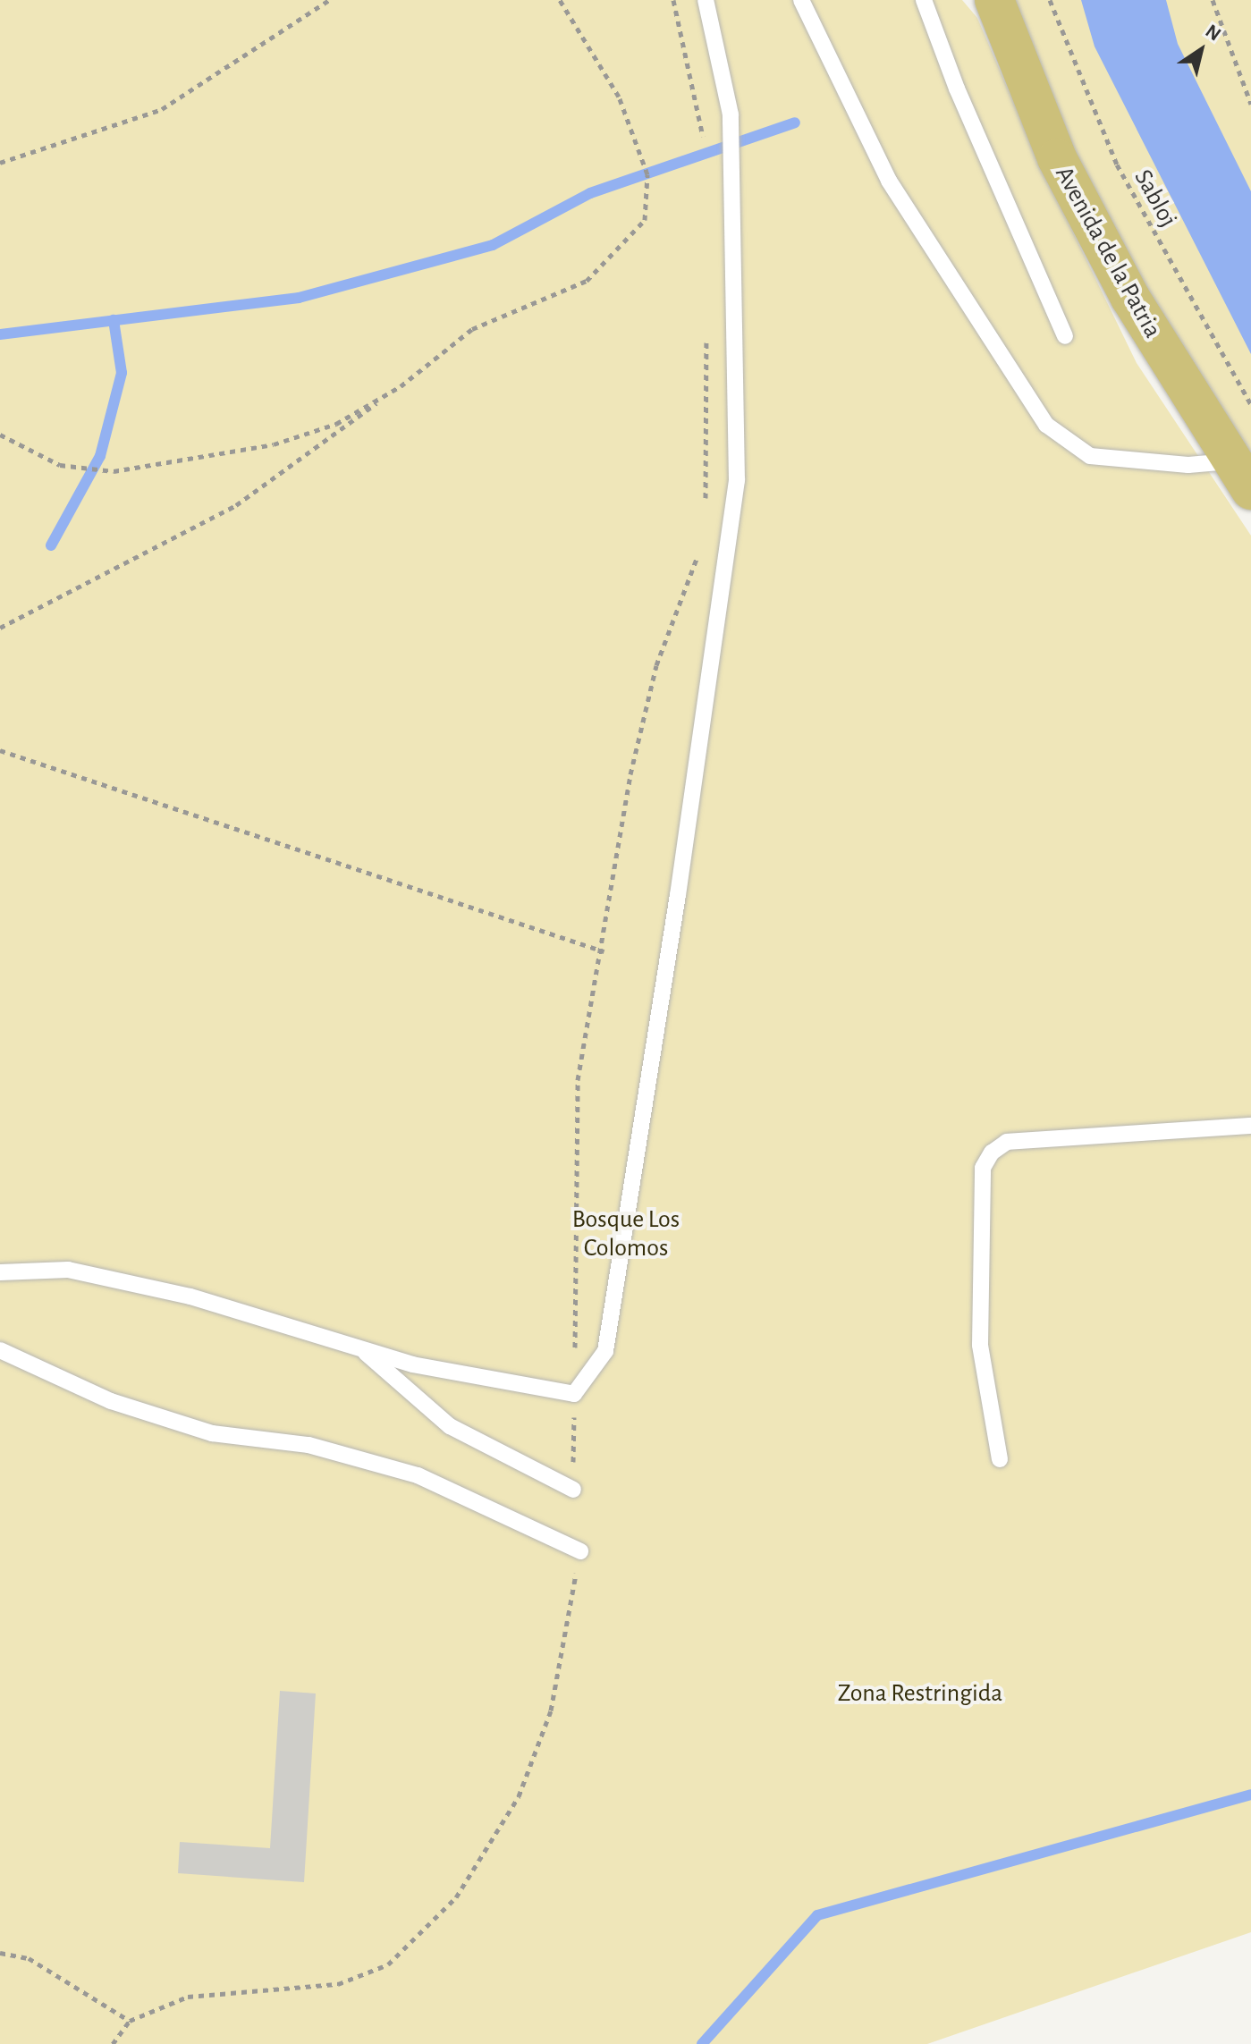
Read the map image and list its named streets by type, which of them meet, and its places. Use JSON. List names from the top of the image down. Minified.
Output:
{"streets":{"main road":["Avenida de la Patria"],"path":["Sabloj"]},"parks":["Bosque Los Colomos","Zona Restringida"],"north":"top right"}
